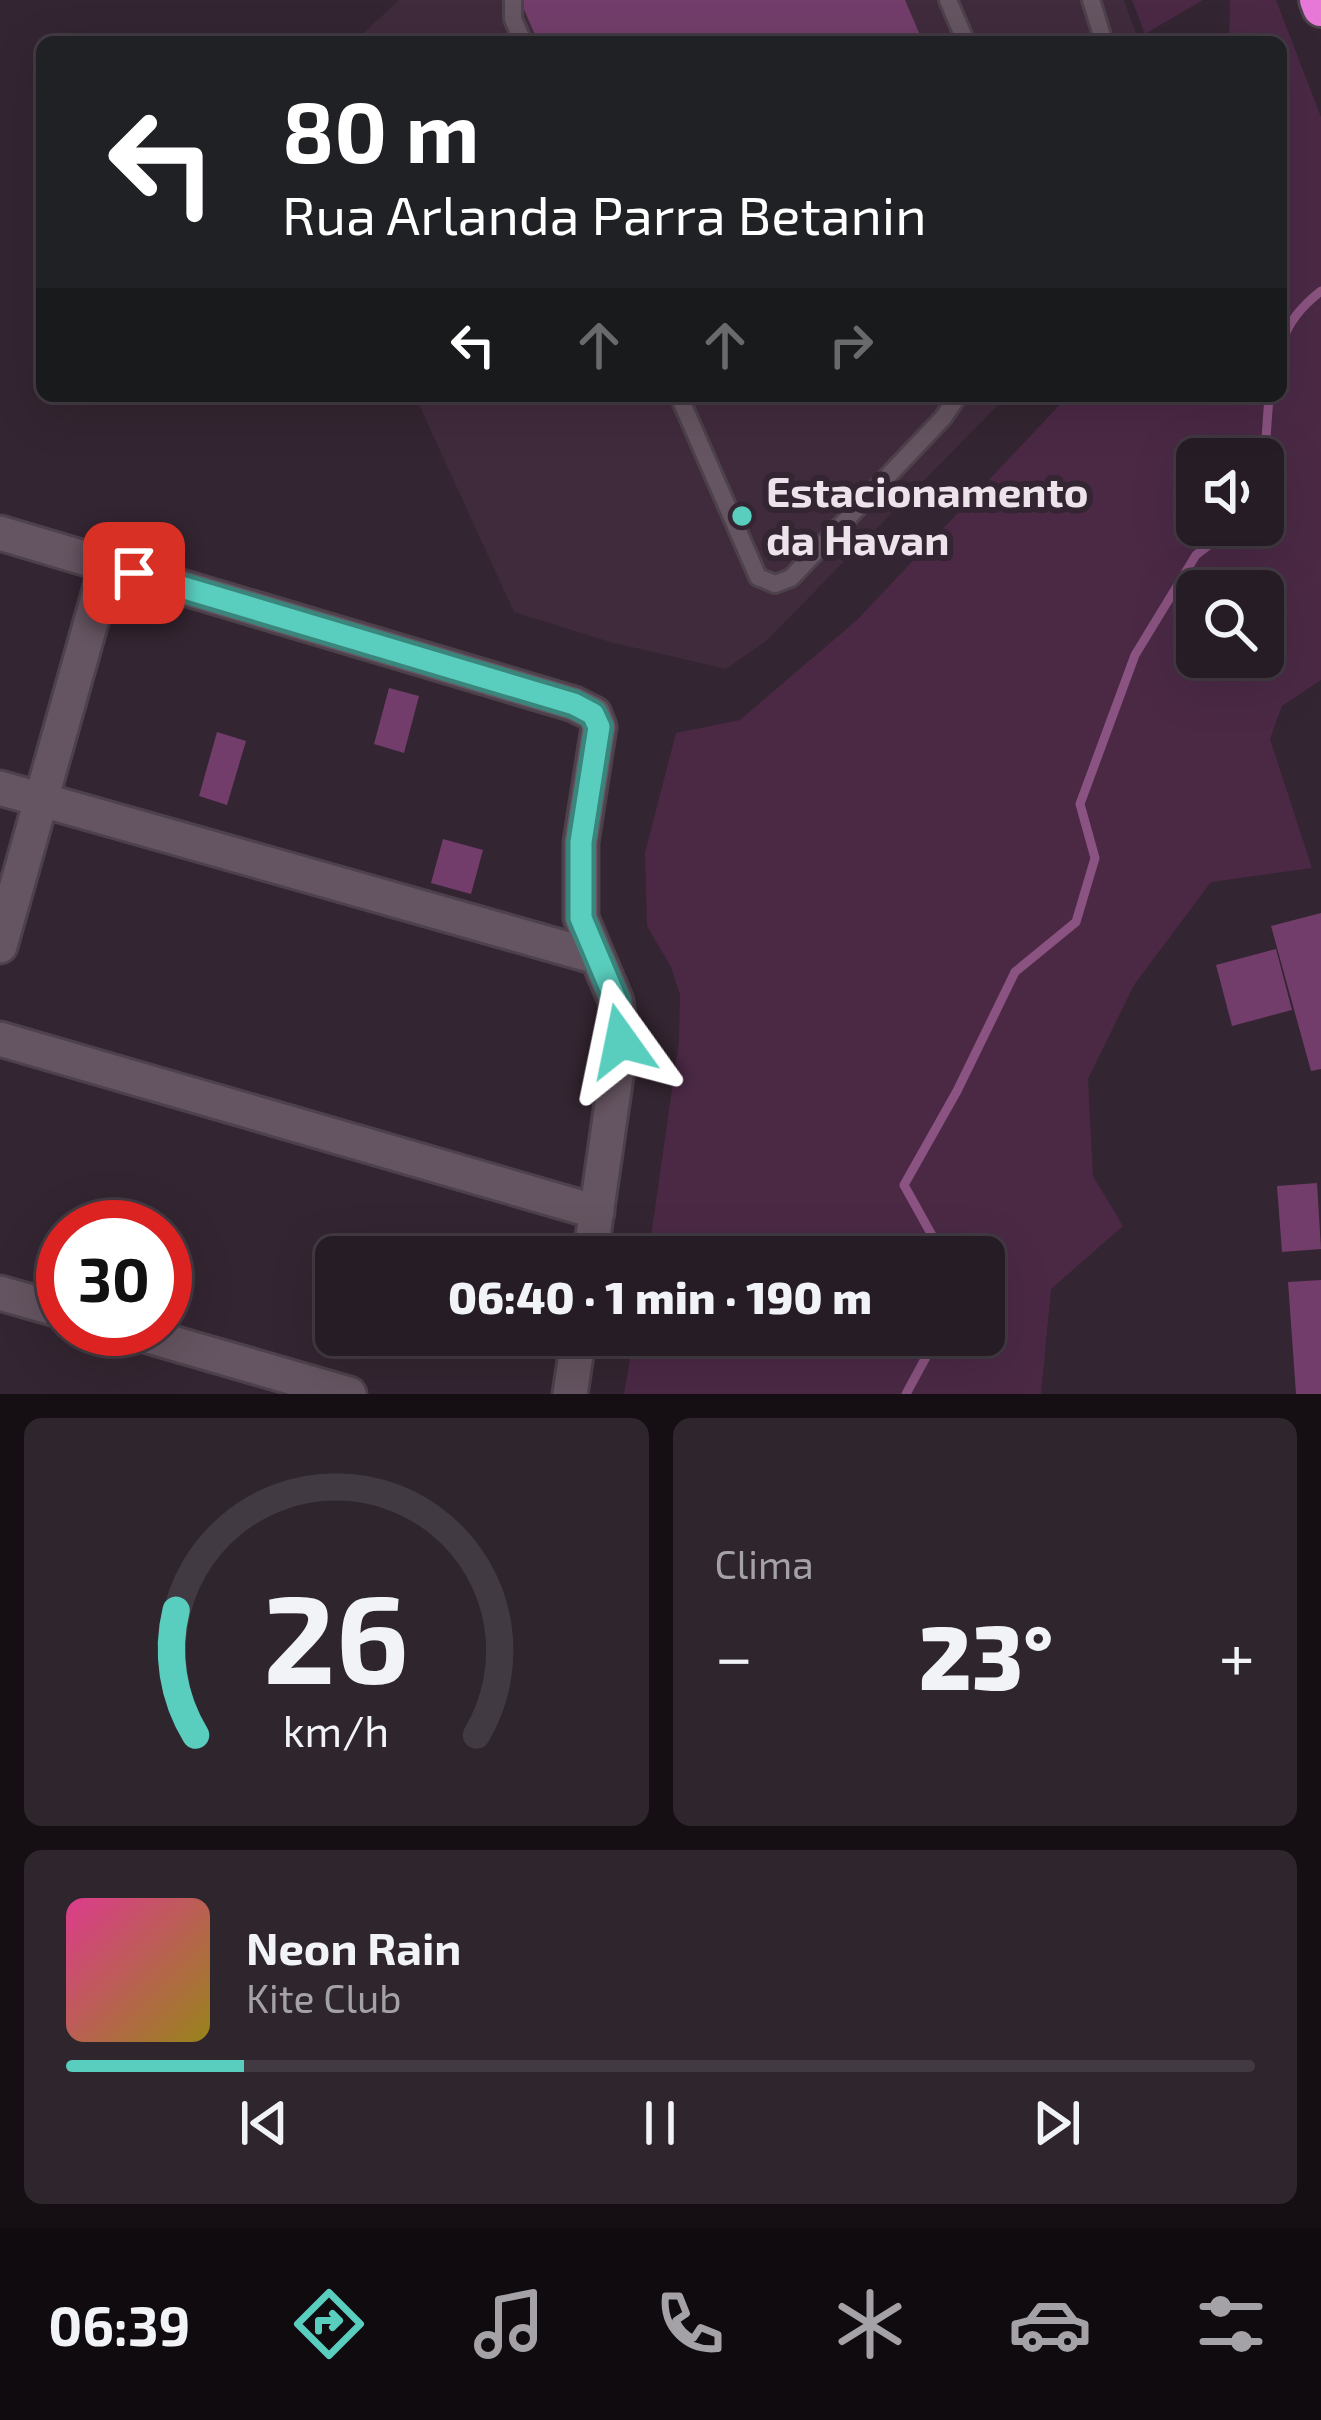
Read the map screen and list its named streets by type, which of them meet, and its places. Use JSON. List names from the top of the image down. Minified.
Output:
{"places":["Estacionamento da Havan"],"page":{"turn":["80 m","Rua Arlanda Parra Betanin"],"limit":"30","trip":"06:40 · 1 min · 190 m","tile":"Clima","heat":["−","23°","+"],"song":["Neon Rain","Kite Club"],"tabs":"06:39","gauge":["26","km/h"]}}
